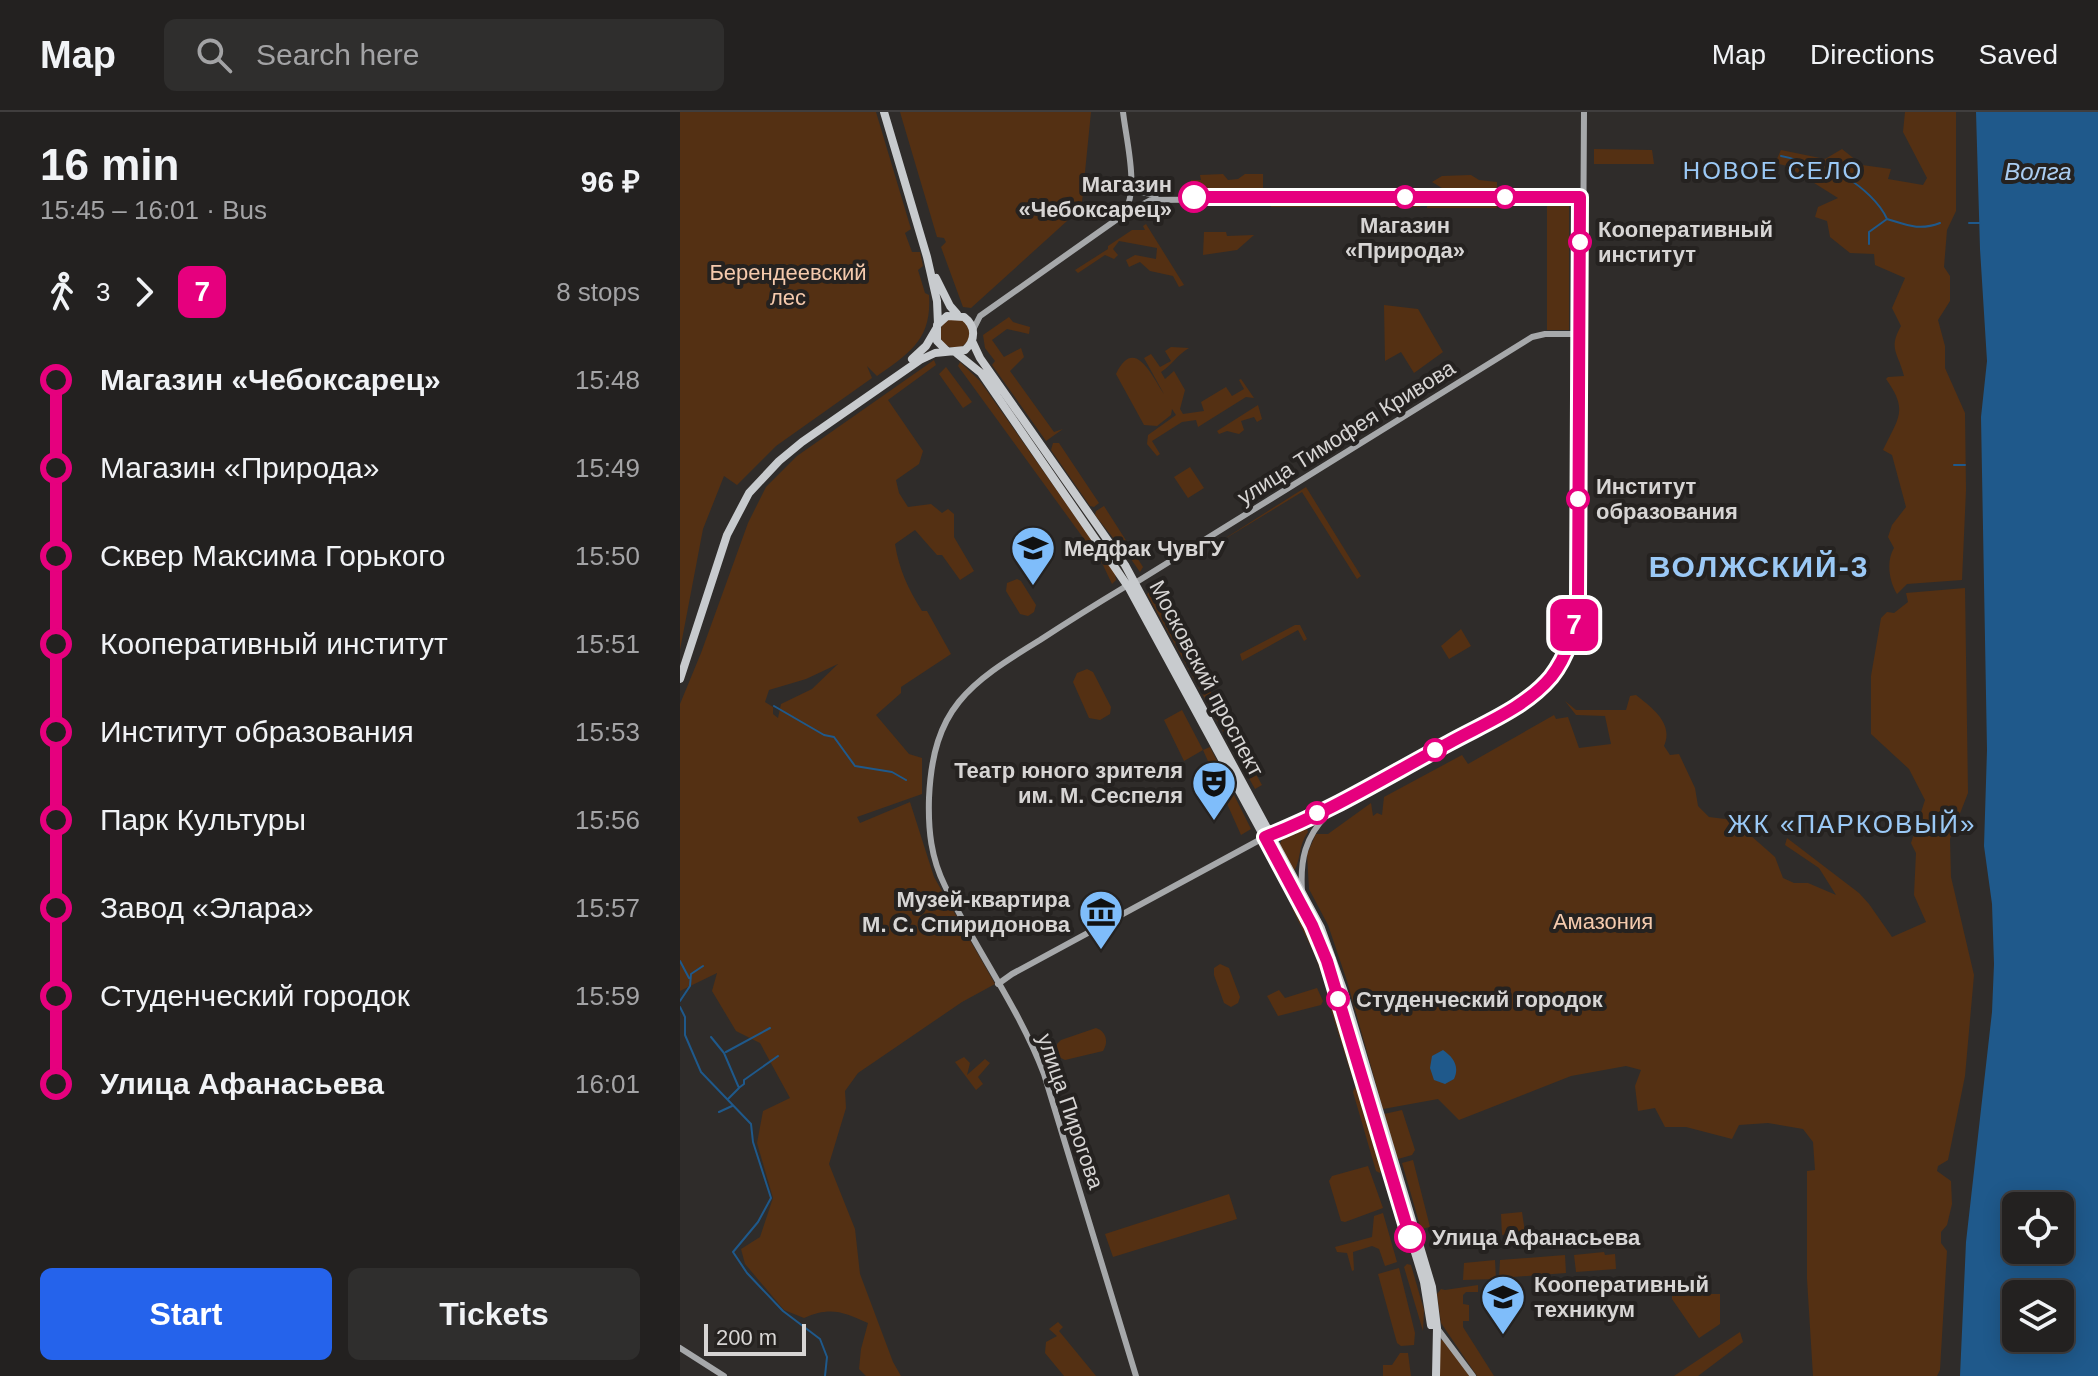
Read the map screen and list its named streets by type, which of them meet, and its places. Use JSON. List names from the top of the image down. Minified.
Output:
{"streets":{"main road":["улица Тимофея Кривова","Московский проспект","улица Пирогова"]},"crossings":[["улица Тимофея Кривова","Московский проспект"],["улица Тимофея Кривова","улица Пирогова"],["Московский проспект","улица Пирогова"]],"districts":["НОВОЕ СЕЛО","ВОЛЖСКИЙ-3","ЖК «ПАРКОВЫЙ»"],"water":["Волга"],"parks":["Берендеевский лес","Амазония"],"places":{"other":["Магазин «Чебоксарец»","Магазин «Природа»","Кооперативный институт","Институт образования","Студенческий городок","Улица Афанасьева"],"school or university":["Медфак ЧувГУ","Кооперативный техникум"],"theatre":["Театр юного зрителя им. М. Сеспеля"],"museum":["Музей-квартира М. С. Спиридонова"]},"lines":["bus line 7"],"scale_bar":"200 m","page":{"header":"Map","search":"Search here","nav":["Map","Directions","Saved"],"heading":["16 min","15:45 – 16:01 · Bus","96 ₽"],"on_map":"7","legs":["3","7","8 stops"],"list":[{"name":"Магазин «Чебоксарец»","value":"15:48"},{"name":"Магазин «Природа»","value":"15:49"},{"name":"Сквер Максима Горького","value":"15:50"},{"name":"Кооперативный институт","value":"15:51"},{"name":"Институт образования","value":"15:53"},{"name":"Парк Культуры","value":"15:56"},{"name":"Завод «Элара»","value":"15:57"},{"name":"Студенческий городок","value":"15:59"},{"name":"Улица Афанасьева","value":"16:01"}],"buttons":["Start","Tickets"],"scale":"200 m"}}
